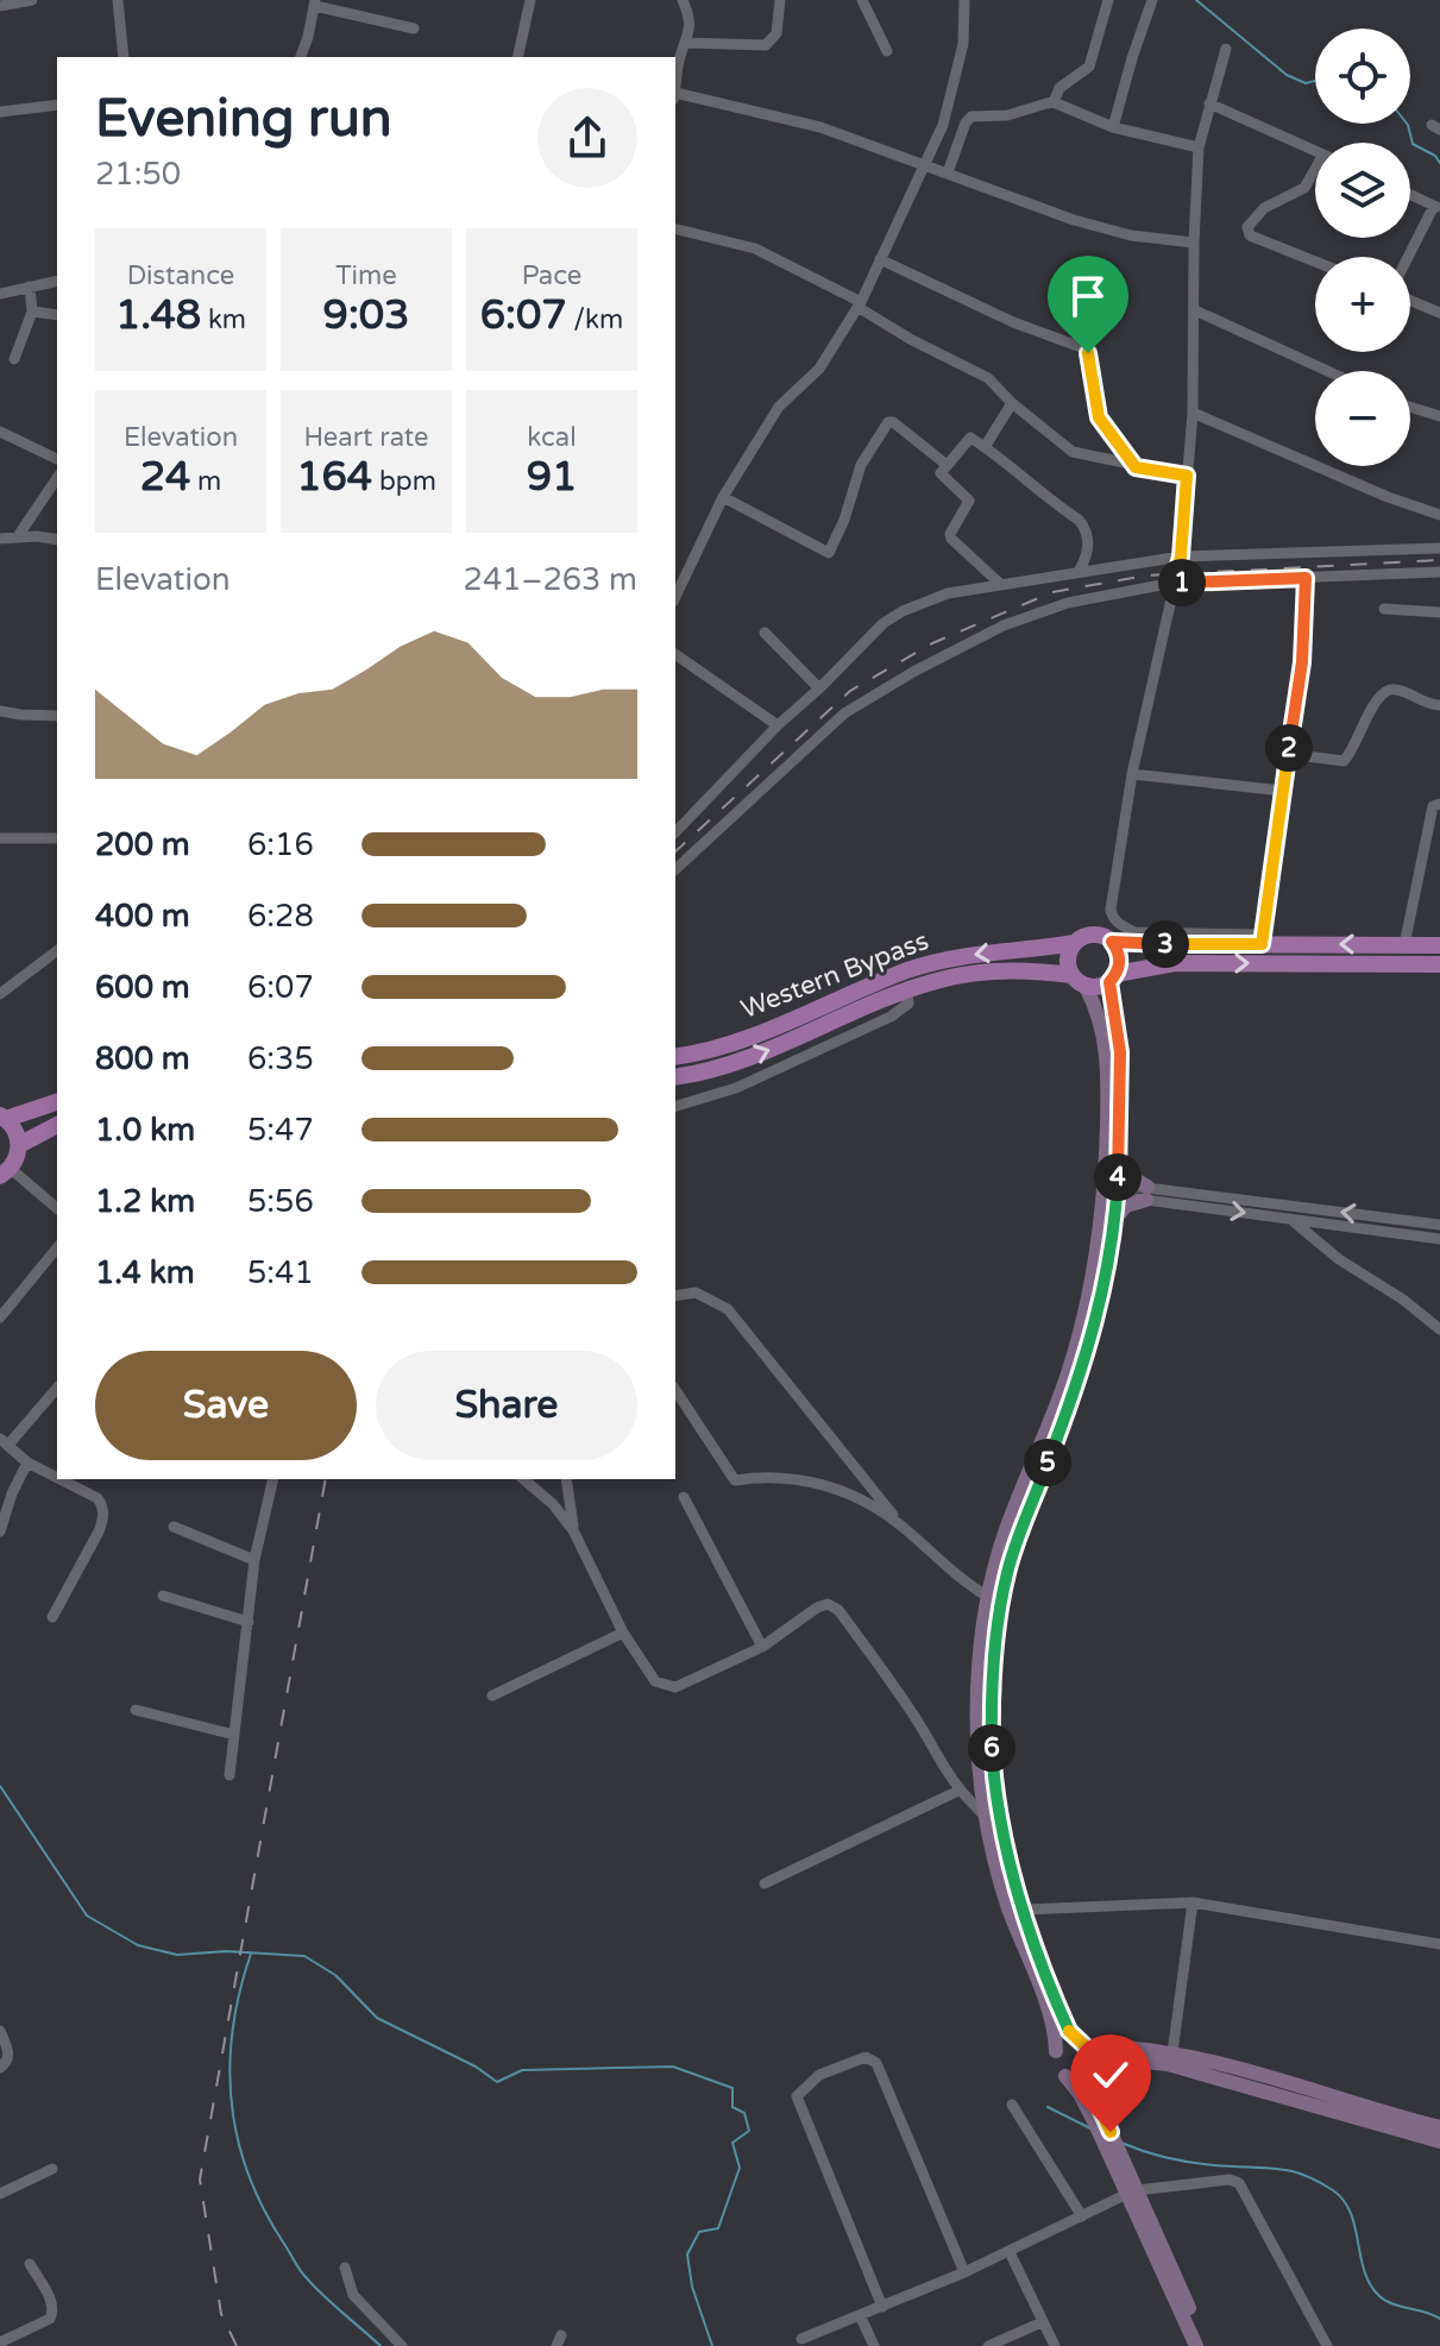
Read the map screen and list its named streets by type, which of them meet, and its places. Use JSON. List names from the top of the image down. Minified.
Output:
{"streets":{"main road":["Western Bypass"]},"page":{"map_buttons":["+","−"],"heading":["Evening run","21:50"],"stats":[["Distance","1.48 km"],["Time","9:03"],["Pace","6:07 /km"],["Elevation","24 m"],["Heart rate","164 bpm"],["kcal","91"]],"chart":["Elevation","241–263 m"],"pins":["1","2","3","4","5","6"],"list":[{"name":"200 m","note":"6:16"},{"name":"400 m","note":"6:28"},{"name":"600 m","note":"6:07"},{"name":"800 m","note":"6:35"},{"name":"1.0 km","note":"5:47"},{"name":"1.2 km","note":"5:56"},{"name":"1.4 km","note":"5:41"}],"buttons":["Save","Share"]}}
